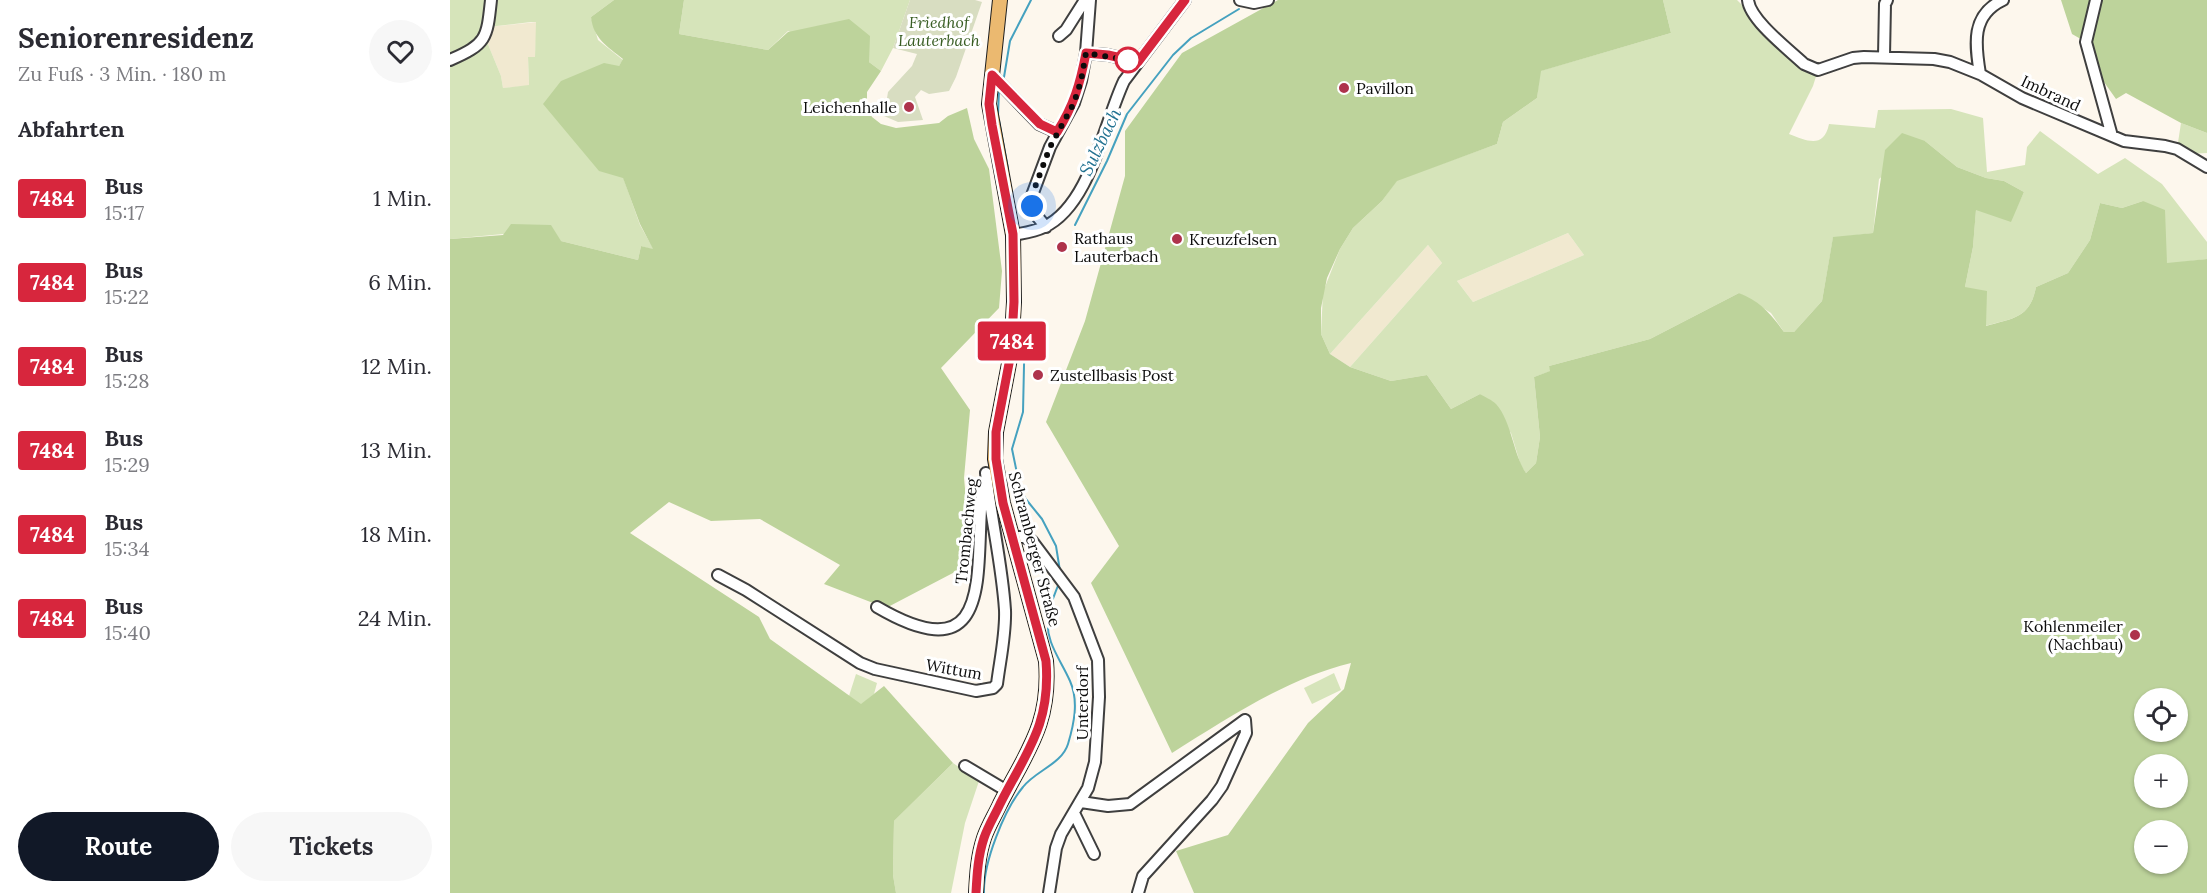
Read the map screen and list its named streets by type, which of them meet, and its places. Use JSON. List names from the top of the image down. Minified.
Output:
{"streets":{"main road":["Schramberger Straße"],"street":["Imbrand","Trombachweg","Wittum","Unterdorf"]},"crossings":[["Trombachweg","Schramberger Straße"],["Trombachweg","Wittum"],["Schramberger Straße","Unterdorf"]],"water":["Sulzbach"],"parks":["Friedhof Lauterbach"],"places":["Pavillon","Leichenhalle","Kreuzfelsen","Rathaus Lauterbach","Zustellbasis Post","Kohlenmeiler (Nachbau)"],"lines":["bus line 7484"],"page":{"heading":[["Seniorenresidenz","Zu Fuß · 3 Min. · 180 m"],"Abfahrten"],"on_map":"7484","list":[{"mark":"7484","name":"Bus","note":"15:17","value":"1 Min."},{"mark":"7484","name":"Bus","note":"15:22","value":"6 Min."},{"mark":"7484","name":"Bus","note":"15:28","value":"12 Min."},{"mark":"7484","name":"Bus","note":"15:29","value":"13 Min."},{"mark":"7484","name":"Bus","note":"15:34","value":"18 Min."},{"mark":"7484","name":"Bus","note":"15:40","value":"24 Min."}],"map_buttons":["+","−"],"buttons":["Route","Tickets"]}}
